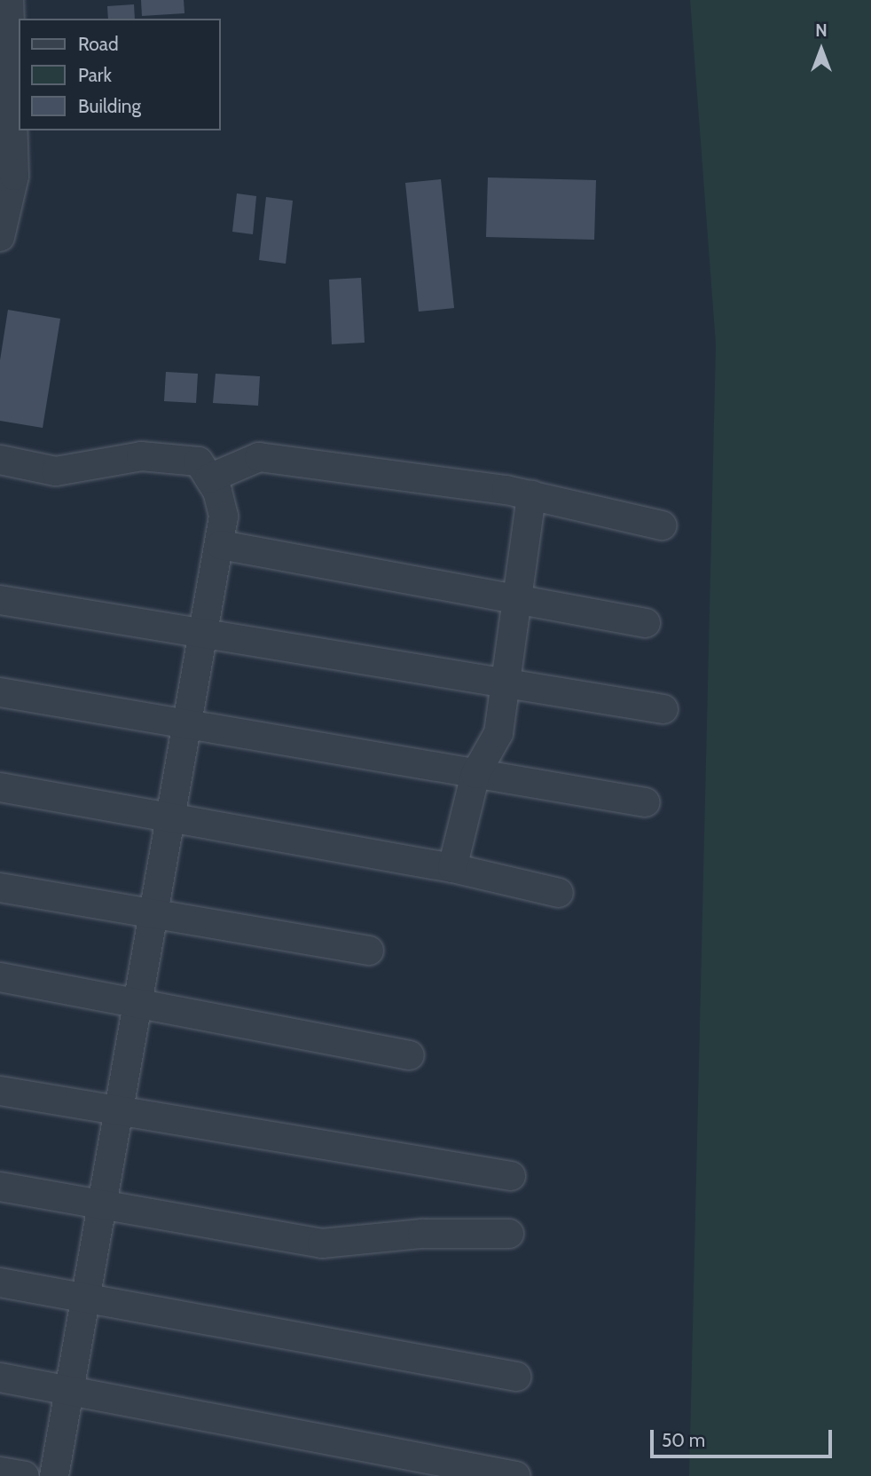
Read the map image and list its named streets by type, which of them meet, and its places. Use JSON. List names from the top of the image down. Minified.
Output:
{"legend":["Road","Park","Building"],"scale_bar":"50 m","north":"top"}
